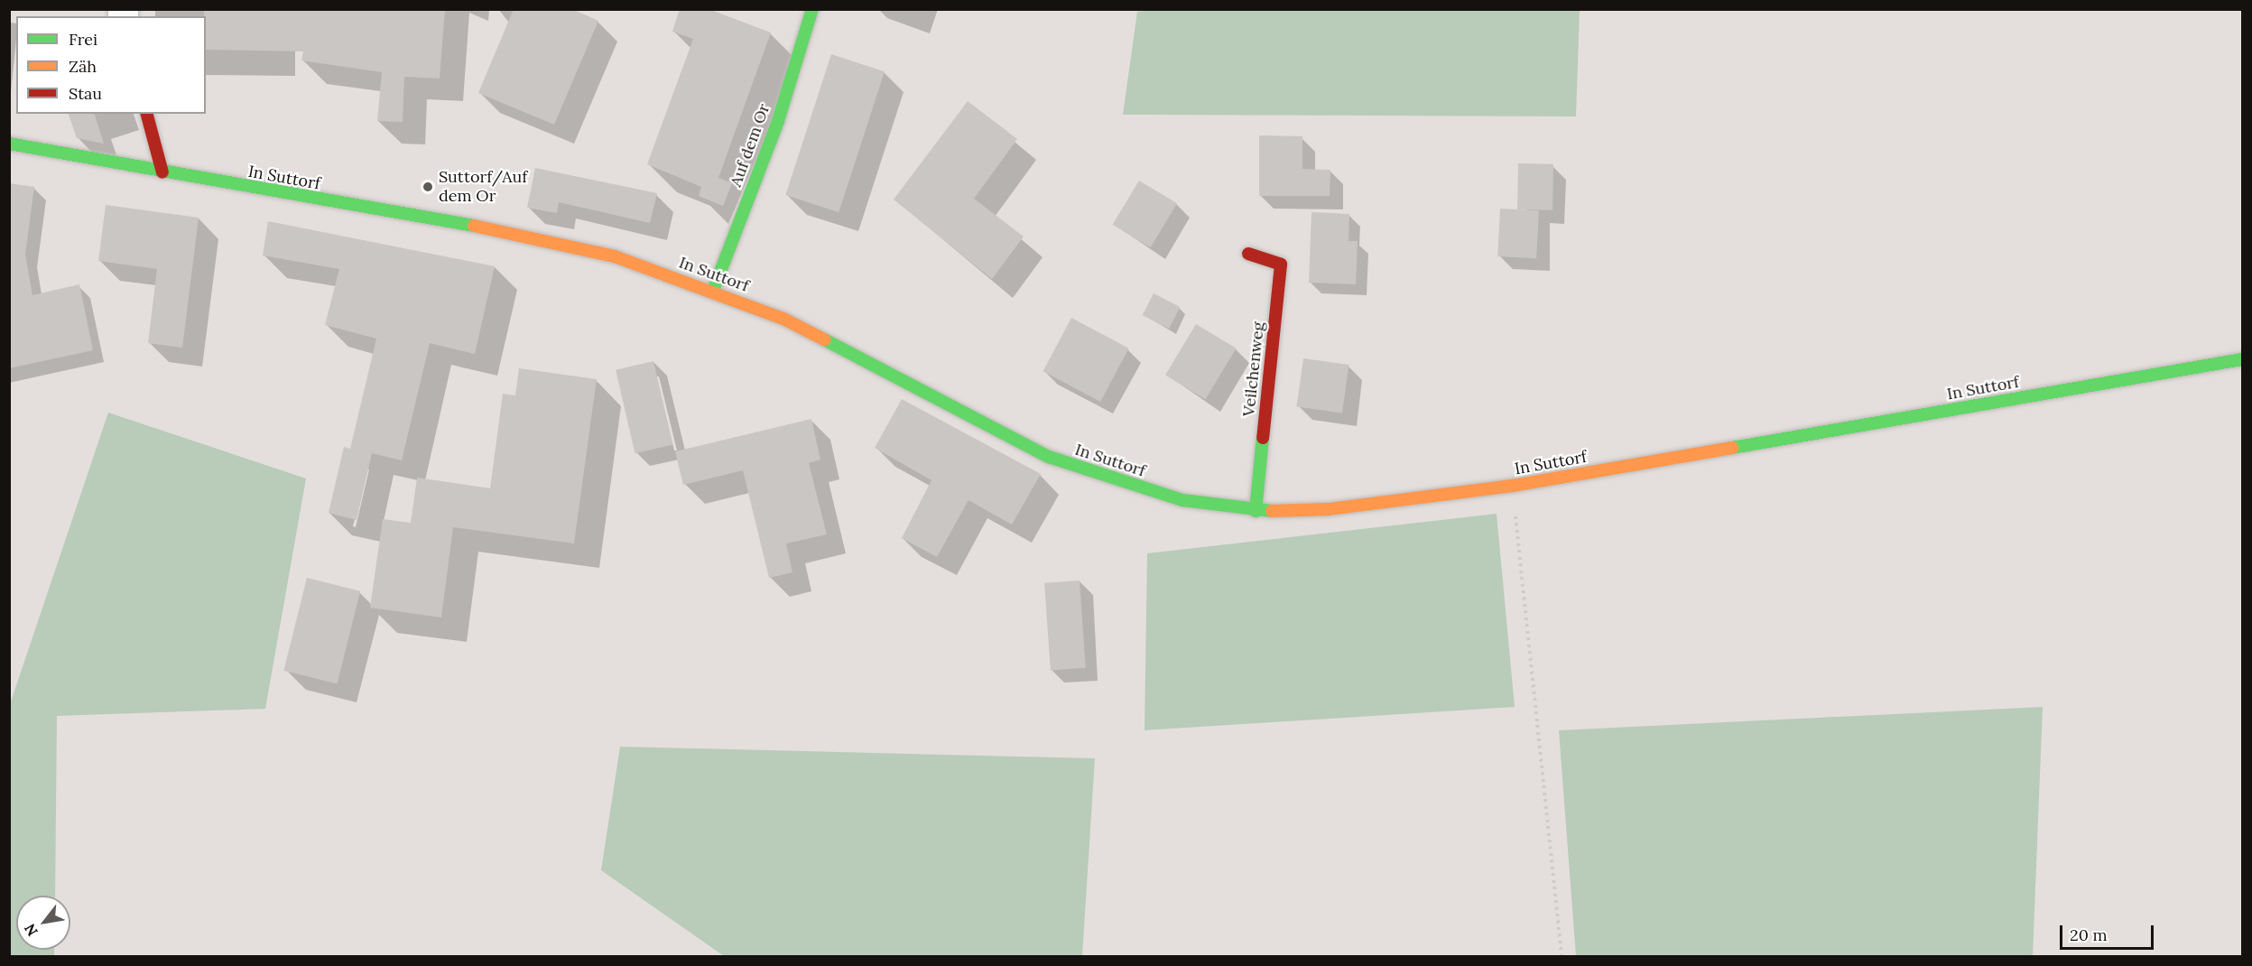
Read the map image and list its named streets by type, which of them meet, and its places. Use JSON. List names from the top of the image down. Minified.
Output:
{"streets":{"main road":["Auf dem Or","In Suttorf","Veilchenweg"]},"crossings":[["Auf dem Or","In Suttorf"],["In Suttorf","Veilchenweg"]],"places":["Suttorf/Auf dem Or"],"legend":["Frei","Zäh","Stau"],"scale_bar":"20 m","north":"bottom left"}
